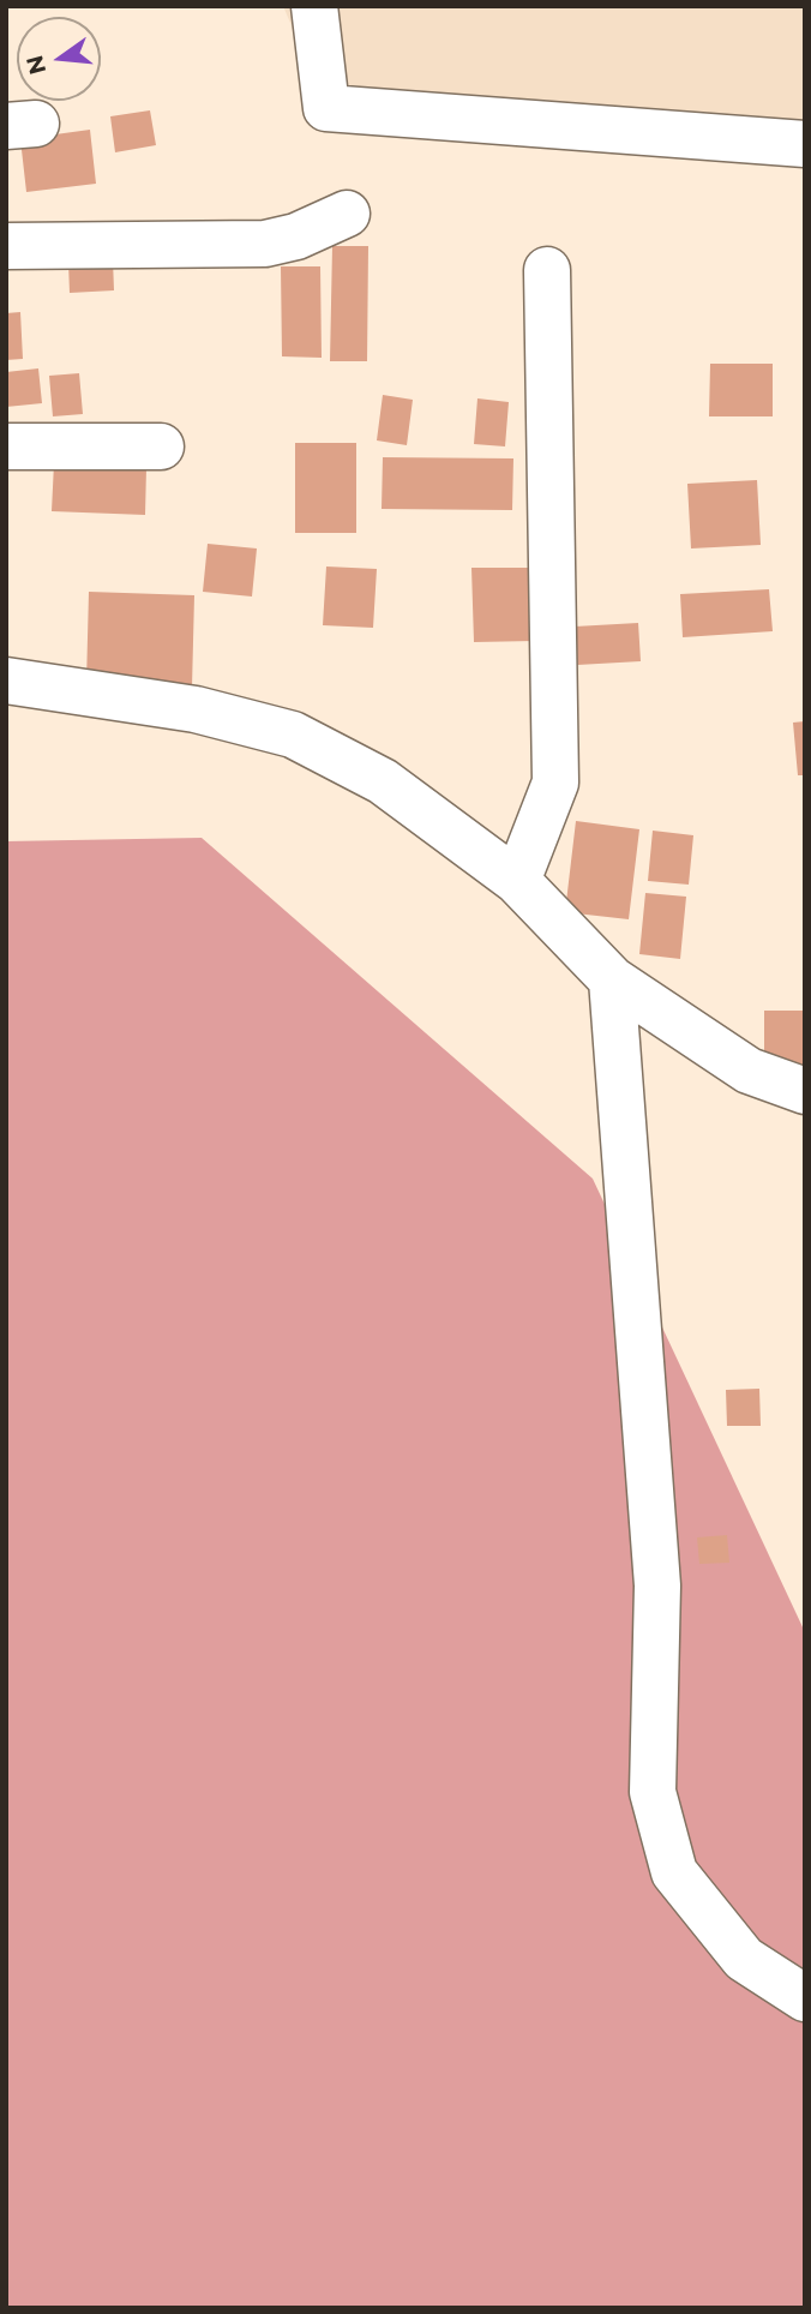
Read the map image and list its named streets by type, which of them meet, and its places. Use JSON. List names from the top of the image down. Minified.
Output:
{"north":"left"}
